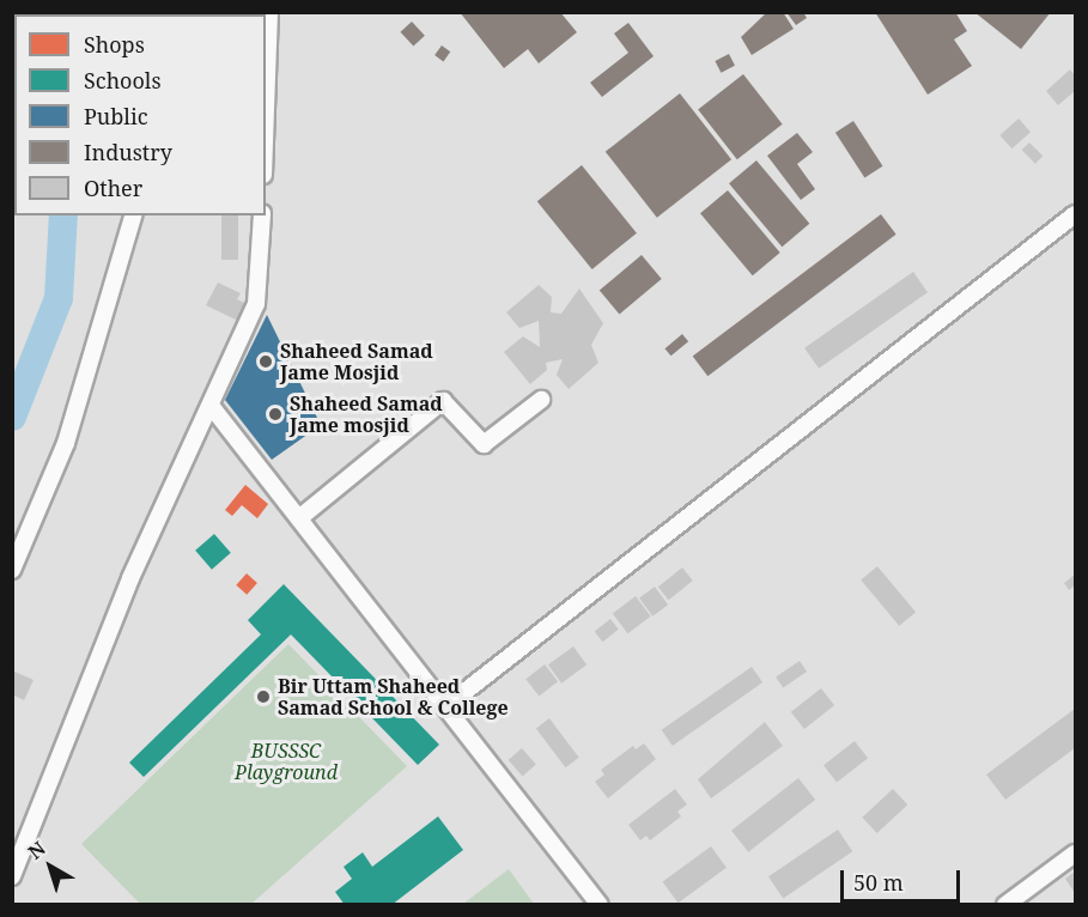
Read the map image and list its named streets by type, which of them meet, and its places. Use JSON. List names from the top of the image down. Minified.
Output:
{"parks":["BUSSSC Playground"],"places":["Shaheed Samad Jame Mosjid","Shaheed Samad Jame mosjid","Bir Uttam Shaheed Samad School & College"],"legend":["Shops","Schools","Public","Industry","Other"],"scale_bar":"50 m","north":"top left"}
